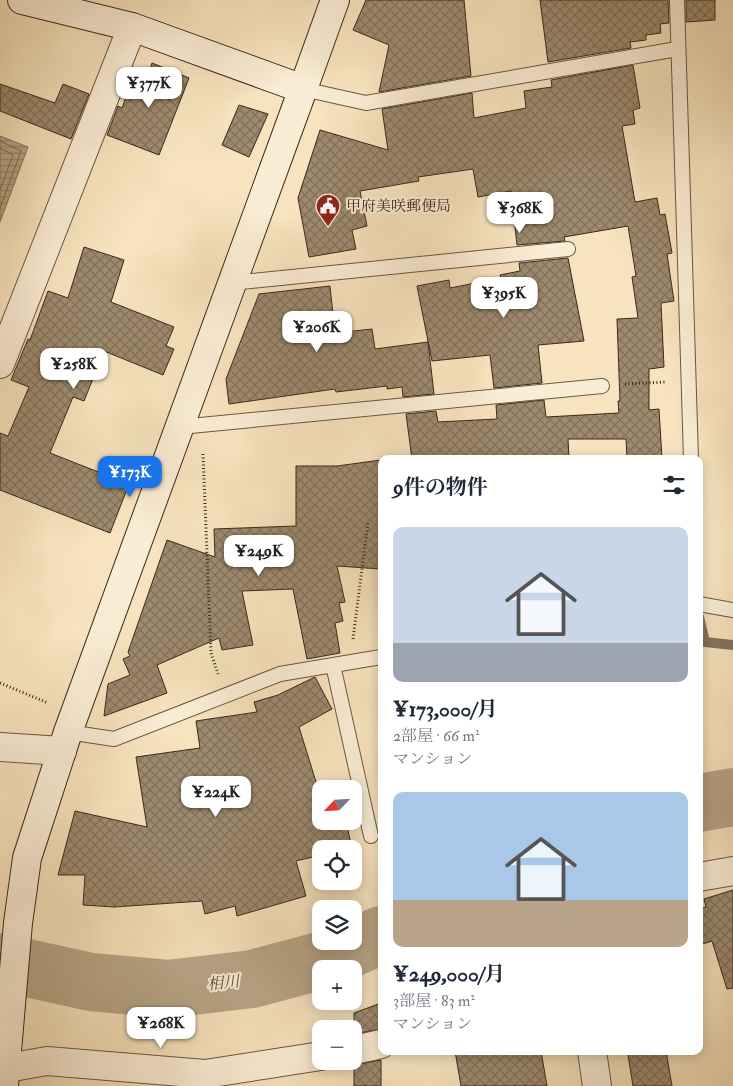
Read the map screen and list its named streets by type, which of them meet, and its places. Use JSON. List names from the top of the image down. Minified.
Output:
{"water":["相川"],"places":{"public building":["甲府美咲郵便局"]},"north":"bottom left","page":{"price":["¥377K","¥368K","¥395K","¥206K","¥258K","¥173K","¥249K","¥224K","¥268K"],"heading":"9件の物件","list":[{"name":"¥173,000/月","note":"2部屋 · 66 m² · マンション"},{"name":"¥249,000/月","note":"3部屋 · 83 m² · マンション"}],"map_buttons":["+","−"]}}
